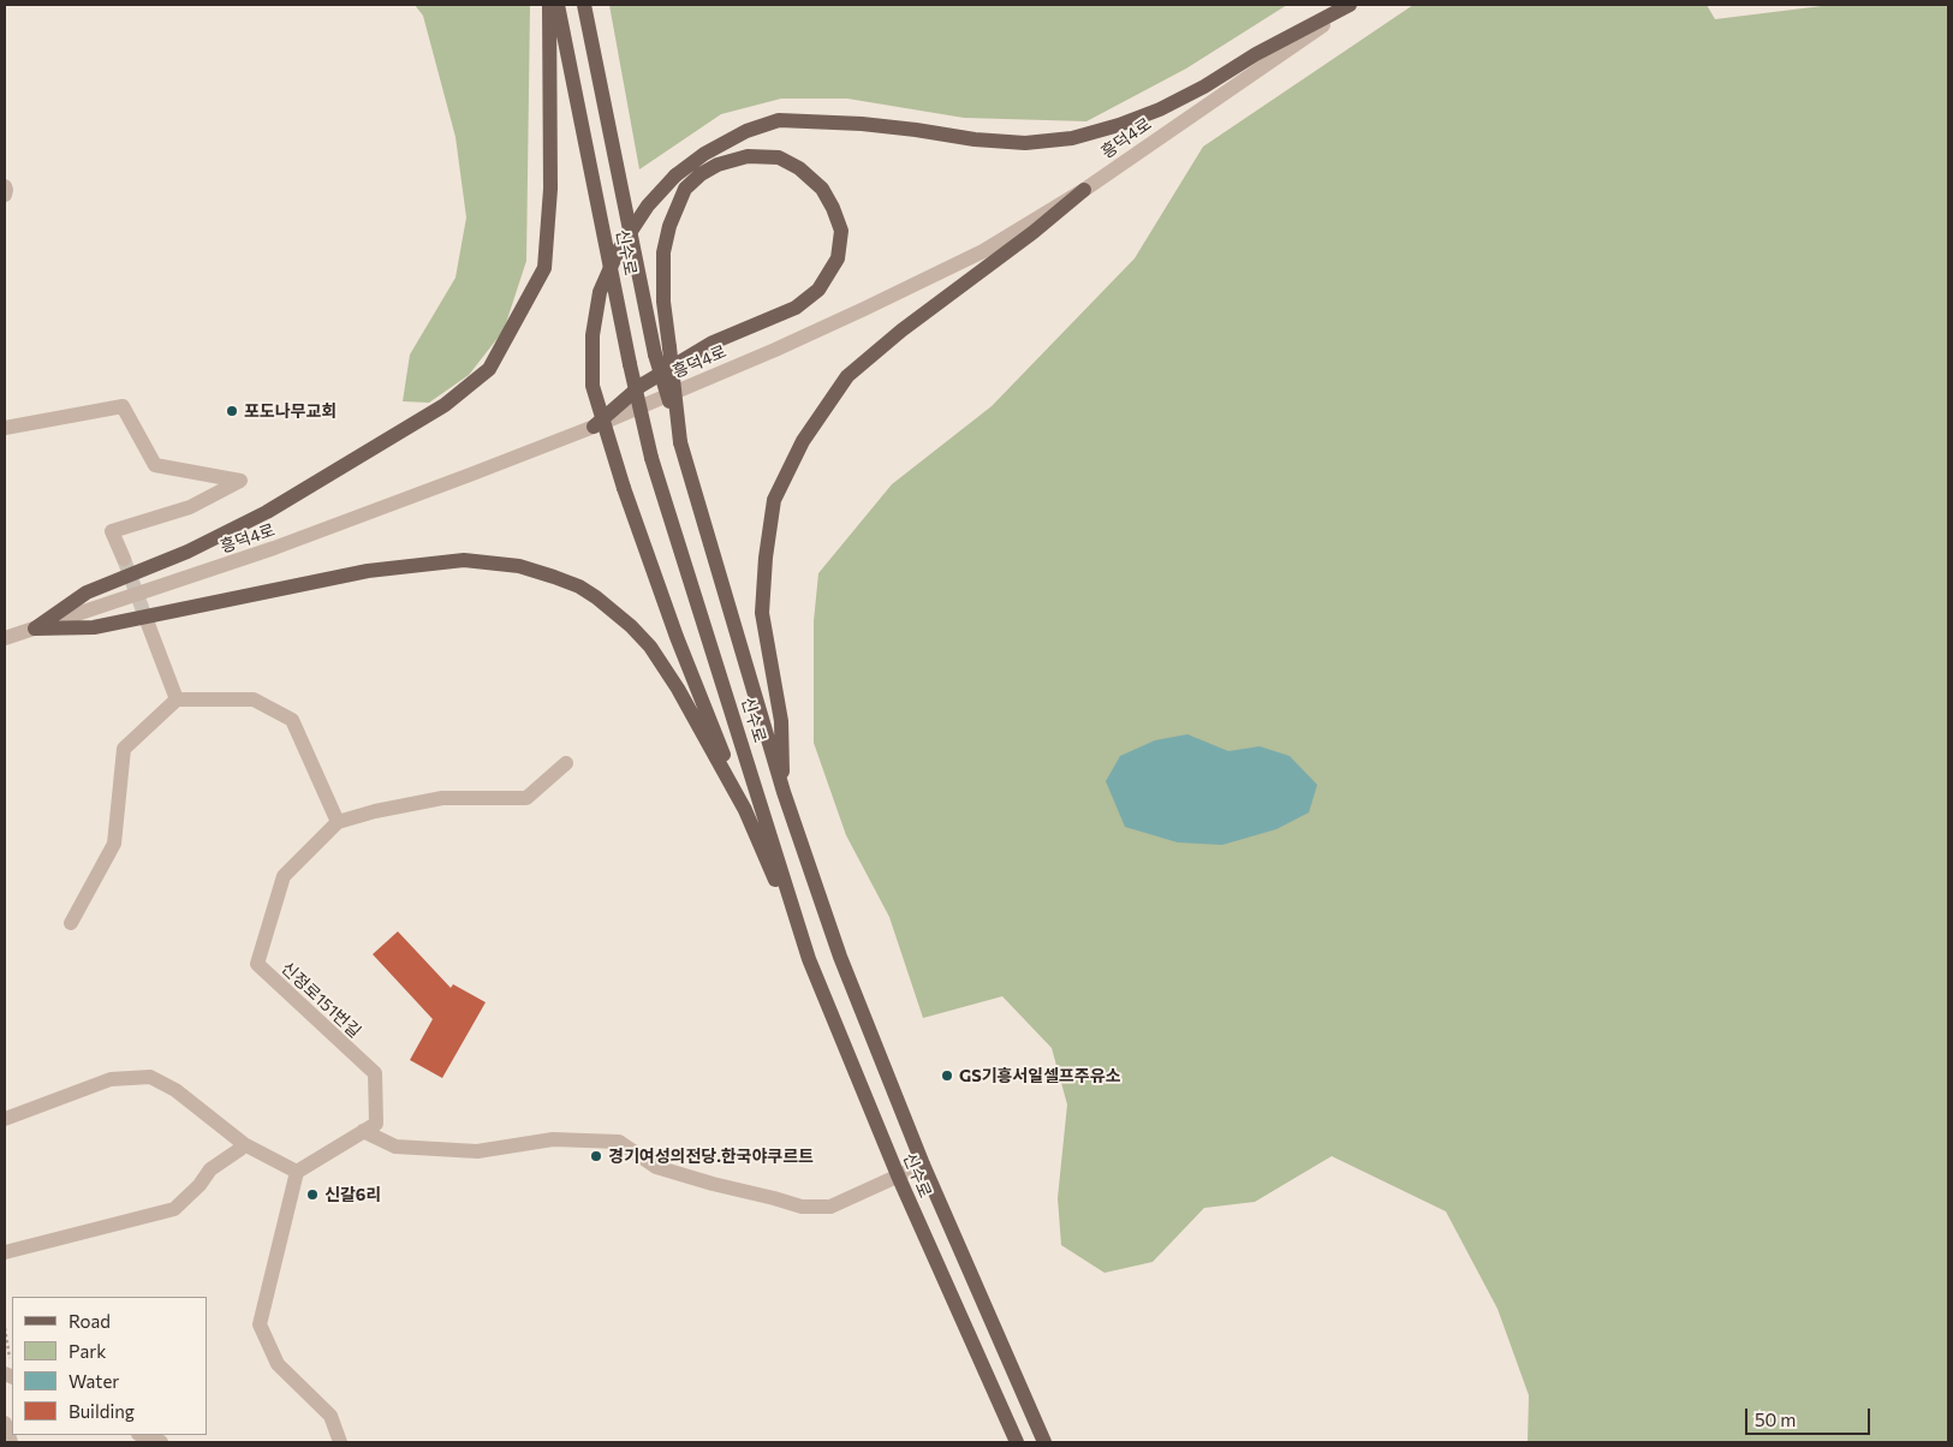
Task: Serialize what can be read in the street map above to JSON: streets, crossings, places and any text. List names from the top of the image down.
{
  "streets": {
    "main road": ["신수로"],
    "street": ["흥덕4로", "신정로151번길"]
  },
  "places": [
    "포도나무교회",
    "GS기흥서일셀프주유소",
    "경기여성의전당.한국야쿠르트",
    "신갈6리"
  ],
  "legend": [
    "Road",
    "Park",
    "Water",
    "Building"
  ],
  "scale_bar": "50 m"
}
